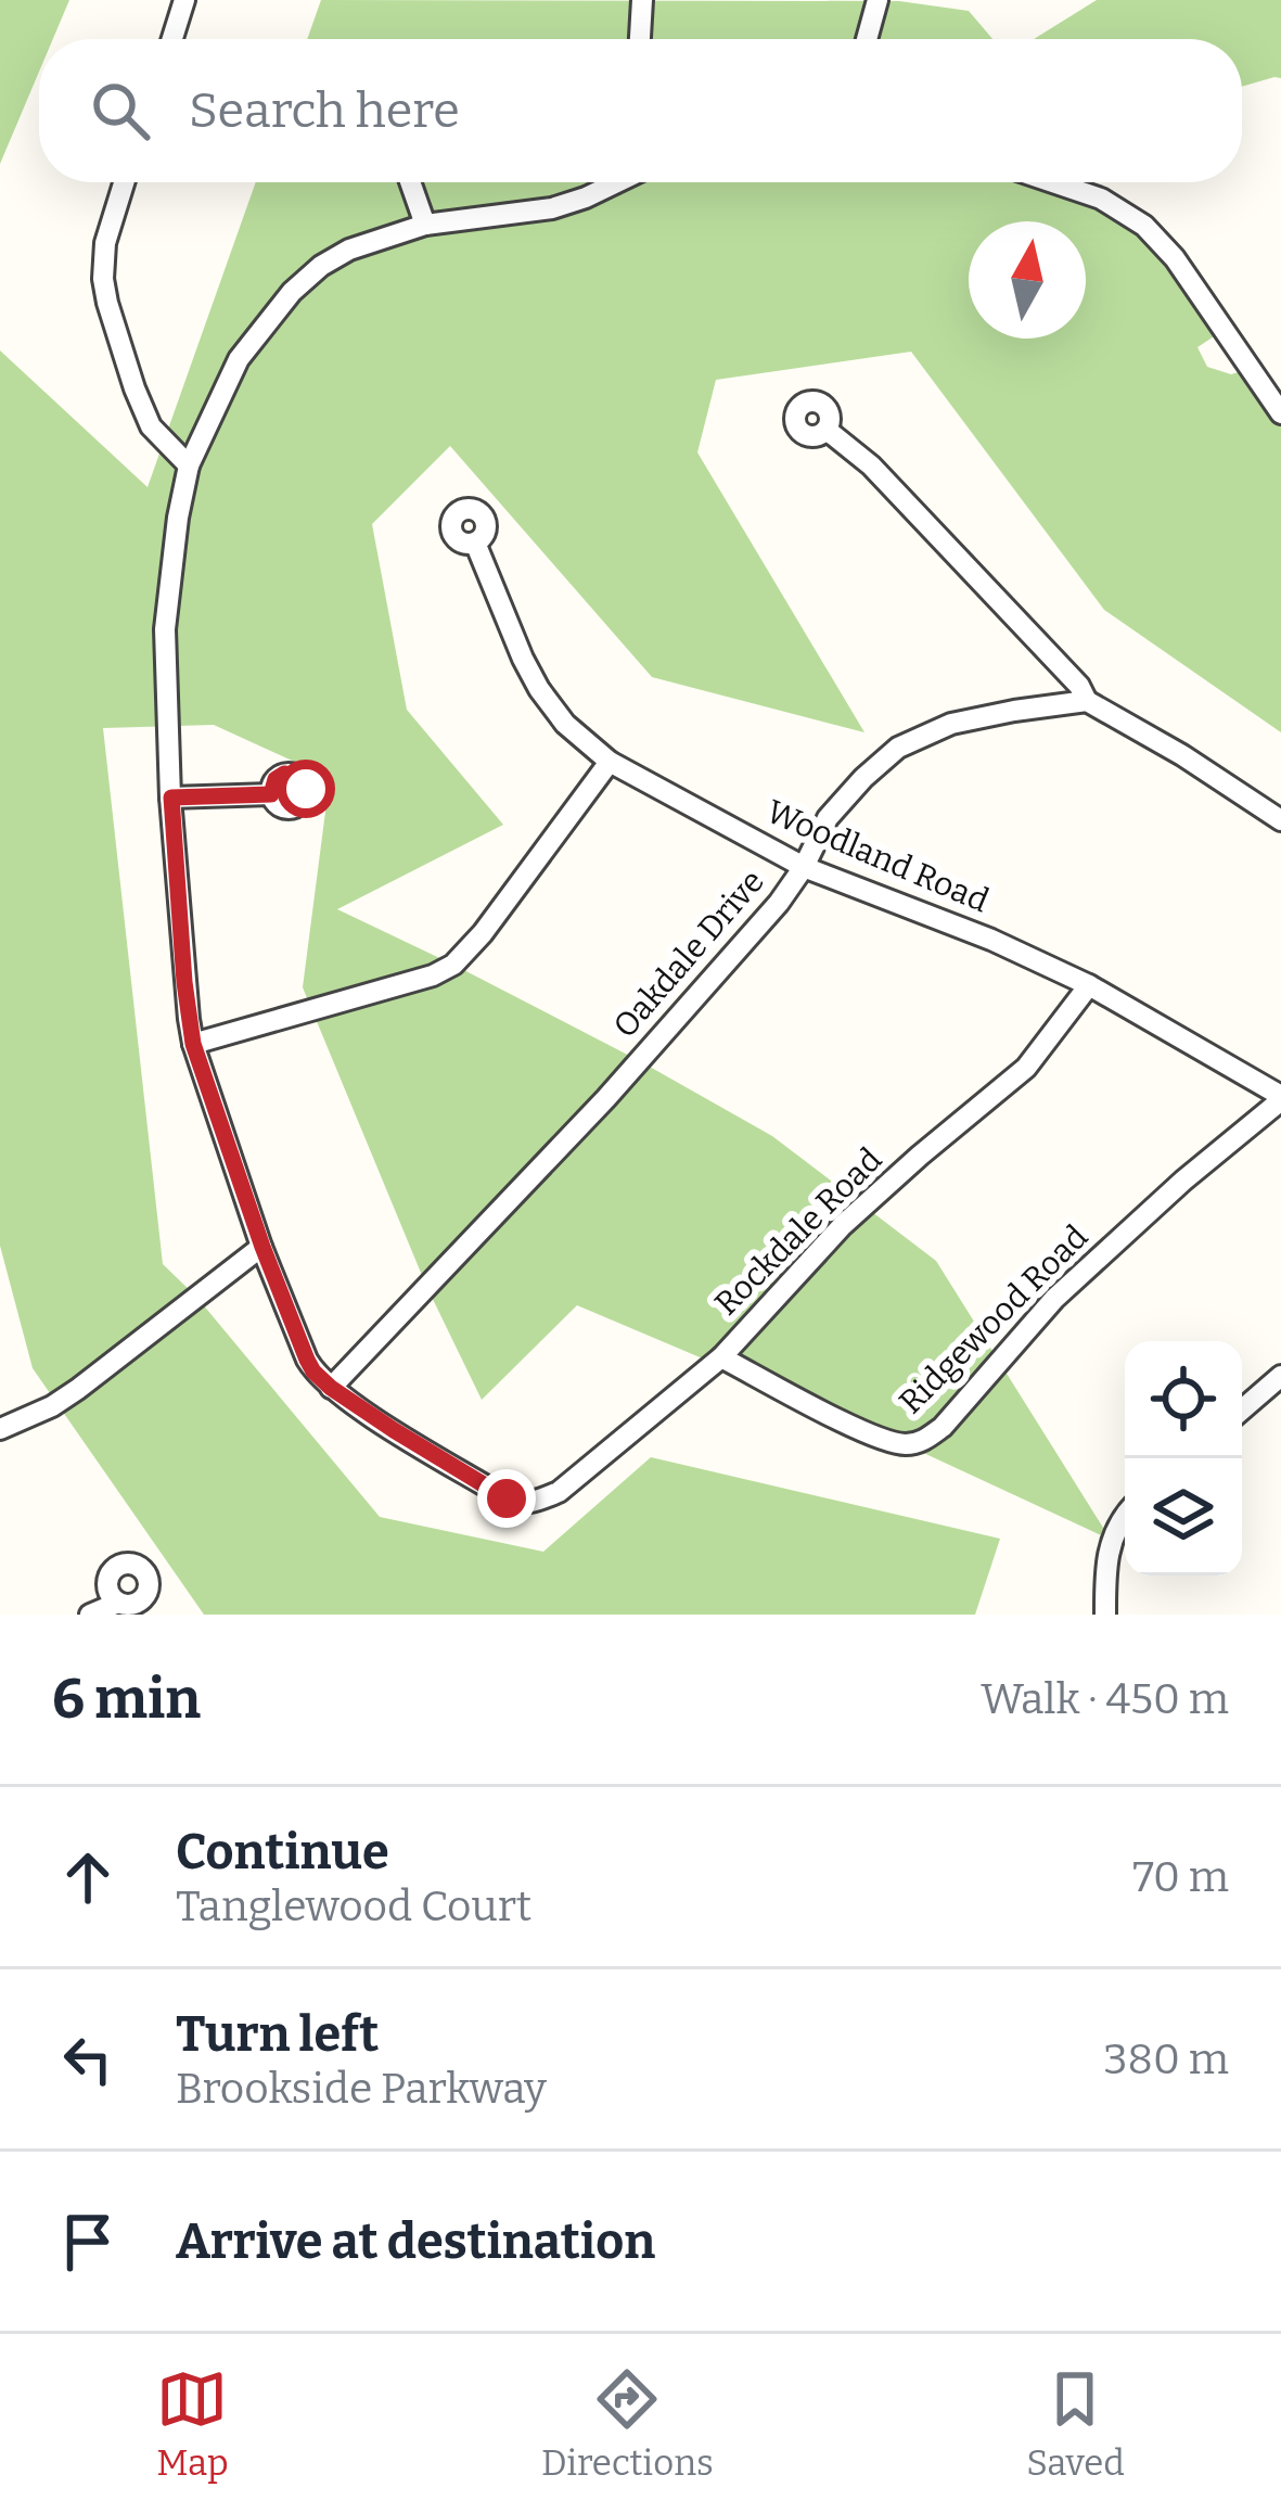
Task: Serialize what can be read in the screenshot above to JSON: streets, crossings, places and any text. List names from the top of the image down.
{
  "streets": {
    "street": [
      "Woodland Road",
      "Oakdale Drive",
      "Rockdale Road",
      "Ridgewood Road"
    ]
  },
  "crossings": [
    ["Woodland Road", "Oakdale Drive"],
    ["Woodland Road", "Rockdale Road"],
    ["Woodland Road", "Ridgewood Road"],
    ["Oakdale Drive", "Rockdale Road"],
    ["Rockdale Road", "Ridgewood Road"]
  ],
  "north": "top",
  "page": {
    "search": "Search here",
    "heading": ["6 min", "Walk · 450 m"],
    "list": [
      ["Continue", "Tanglewood Court", "70 m"],
      ["Turn left", "Brookside Parkway", "380 m"],
      "Arrive at destination"
    ],
    "nav": ["Map", "Directions", "Saved"]
  }
}
